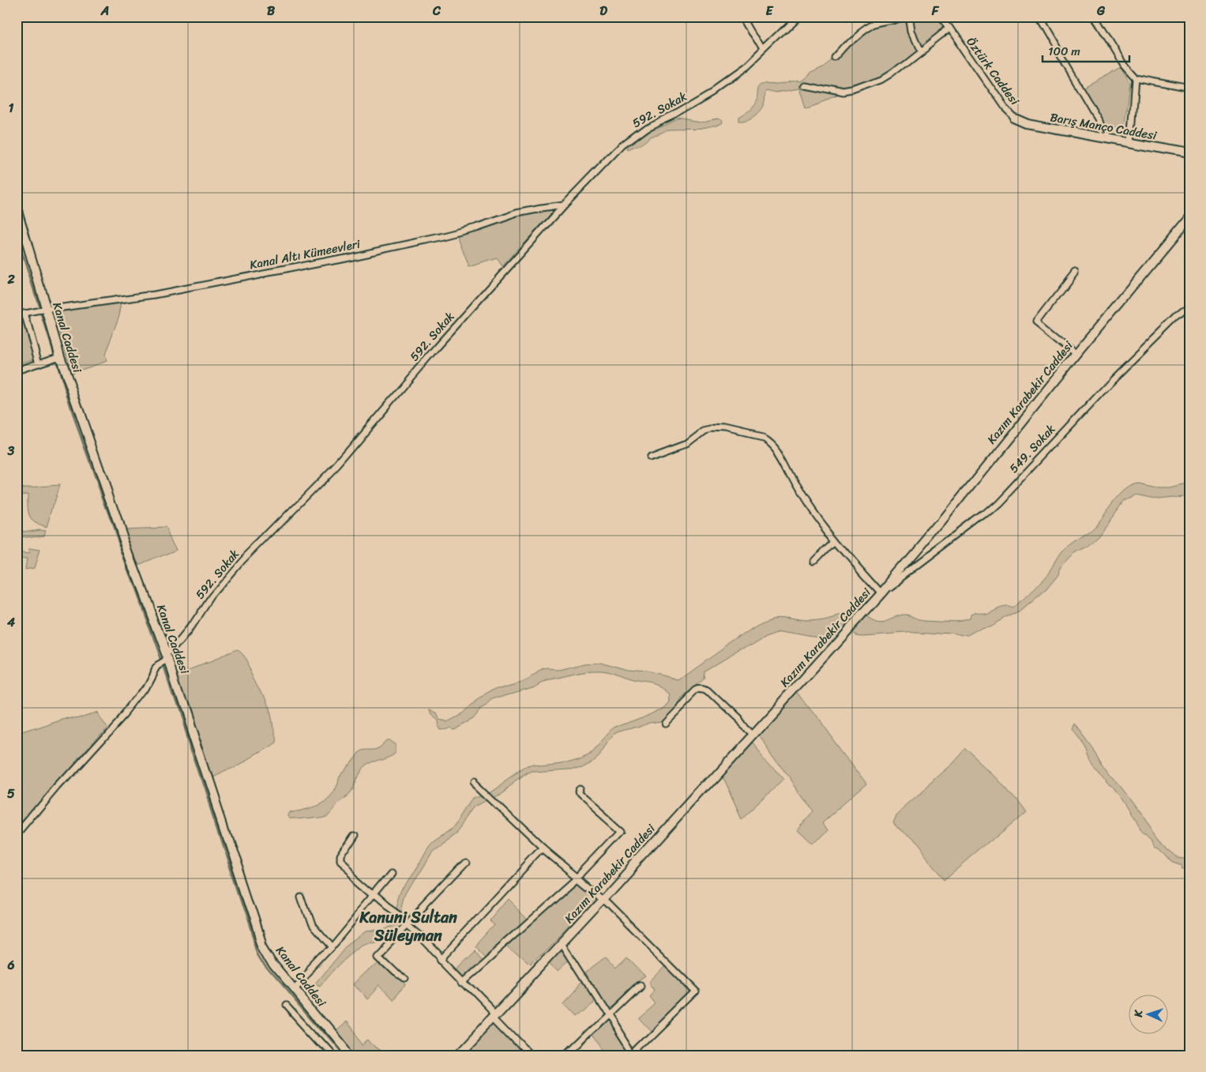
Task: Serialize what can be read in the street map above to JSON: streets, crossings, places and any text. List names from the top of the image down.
{
  "streets": {
    "street": [
      "Öztürk Caddesi",
      "592. Sokak",
      "Barış Manço Caddesi",
      "Kanal Altı Kümeevleri",
      "Kanal Caddesi",
      "Kazım Karabekir Caddesi",
      "549. Sokak"
    ]
  },
  "crossings": [
    ["Öztürk Caddesi", "Barış Manço Caddesi"],
    ["592. Sokak", "Kanal Altı Kümeevleri"],
    ["592. Sokak", "Kanal Caddesi"],
    ["Kanal Altı Kümeevleri", "Kanal Caddesi"],
    ["Kazım Karabekir Caddesi", "549. Sokak"]
  ],
  "districts": ["Kanuni Sultan Süleyman"],
  "scale_bar": "100 m",
  "north": "left",
  "grid": {
    "columns": [
      "A",
      "B",
      "C",
      "D",
      "E",
      "F",
      "G"
    ],
    "rows": [
      "1",
      "2",
      "3",
      "4",
      "5",
      "6"
    ]
  }
}
